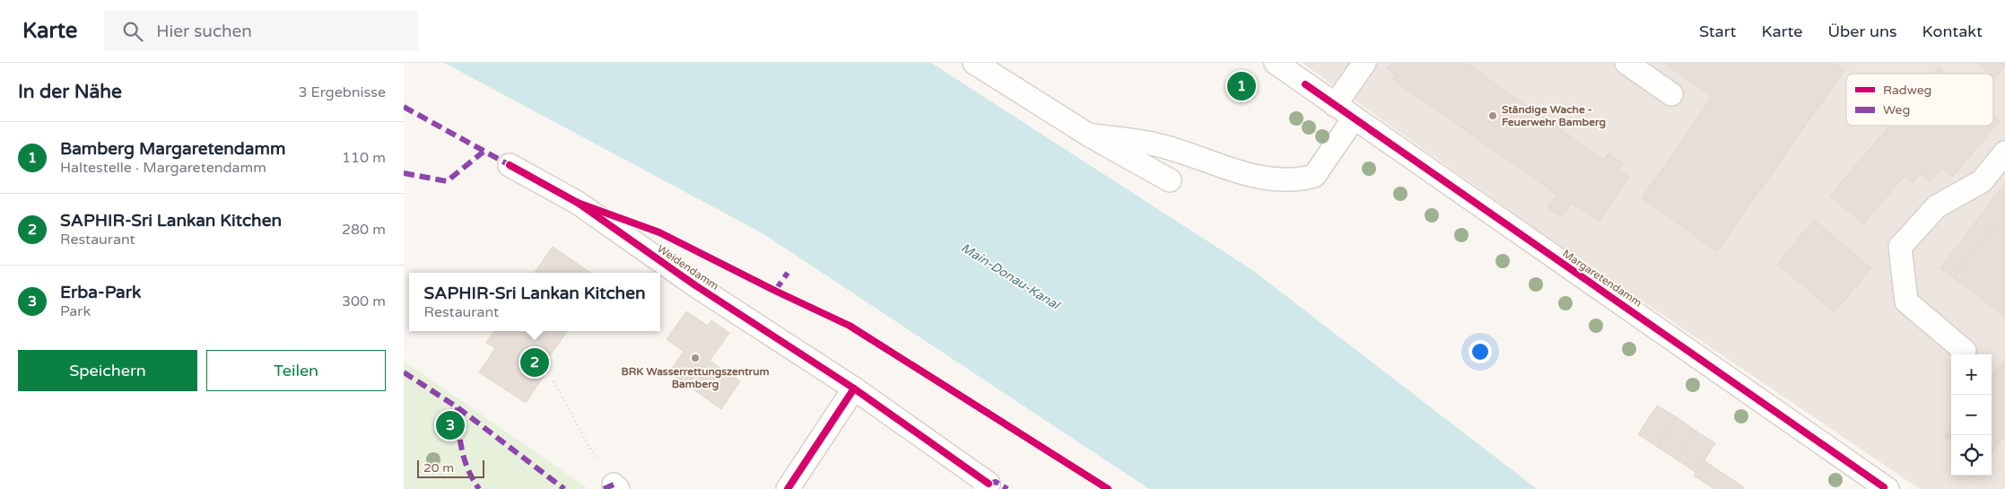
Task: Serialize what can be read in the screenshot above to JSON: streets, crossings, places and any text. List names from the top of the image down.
{
  "streets": {
    "street": ["Weidendamm", "Margaretendamm"]
  },
  "water": ["Main-Donau-Kanal"],
  "places": ["Ständige Wache - Feuerwehr Bamberg", "BRK Wasserrettungszentrum Bamberg"],
  "legend": ["Radweg", "Weg"],
  "scale_bar": "20 m",
  "page": {
    "header": "Karte",
    "search": "Hier suchen",
    "nav": [
      "Start",
      "Karte",
      "Über uns",
      "Kontakt"
    ],
    "heading": ["In der Nähe", "3 Ergebnisse"],
    "pins": ["1", "2", "3"],
    "list": [
      {
        "mark": "1",
        "name": "Bamberg Margaretendamm",
        "note": "Haltestelle · Margaretendamm",
        "value": "110 m"
      },
      {
        "mark": "2",
        "name": "SAPHIR-Sri Lankan Kitchen",
        "note": "Restaurant",
        "value": "280 m"
      },
      {
        "mark": "3",
        "name": "Erba-Park",
        "note": "Park",
        "value": "300 m"
      }
    ],
    "popup": ["SAPHIR-Sri Lankan Kitchen", "Restaurant"],
    "buttons": ["Speichern", "Teilen"],
    "map_buttons": ["+", "−"],
    "scale": "20 m"
  }
}
